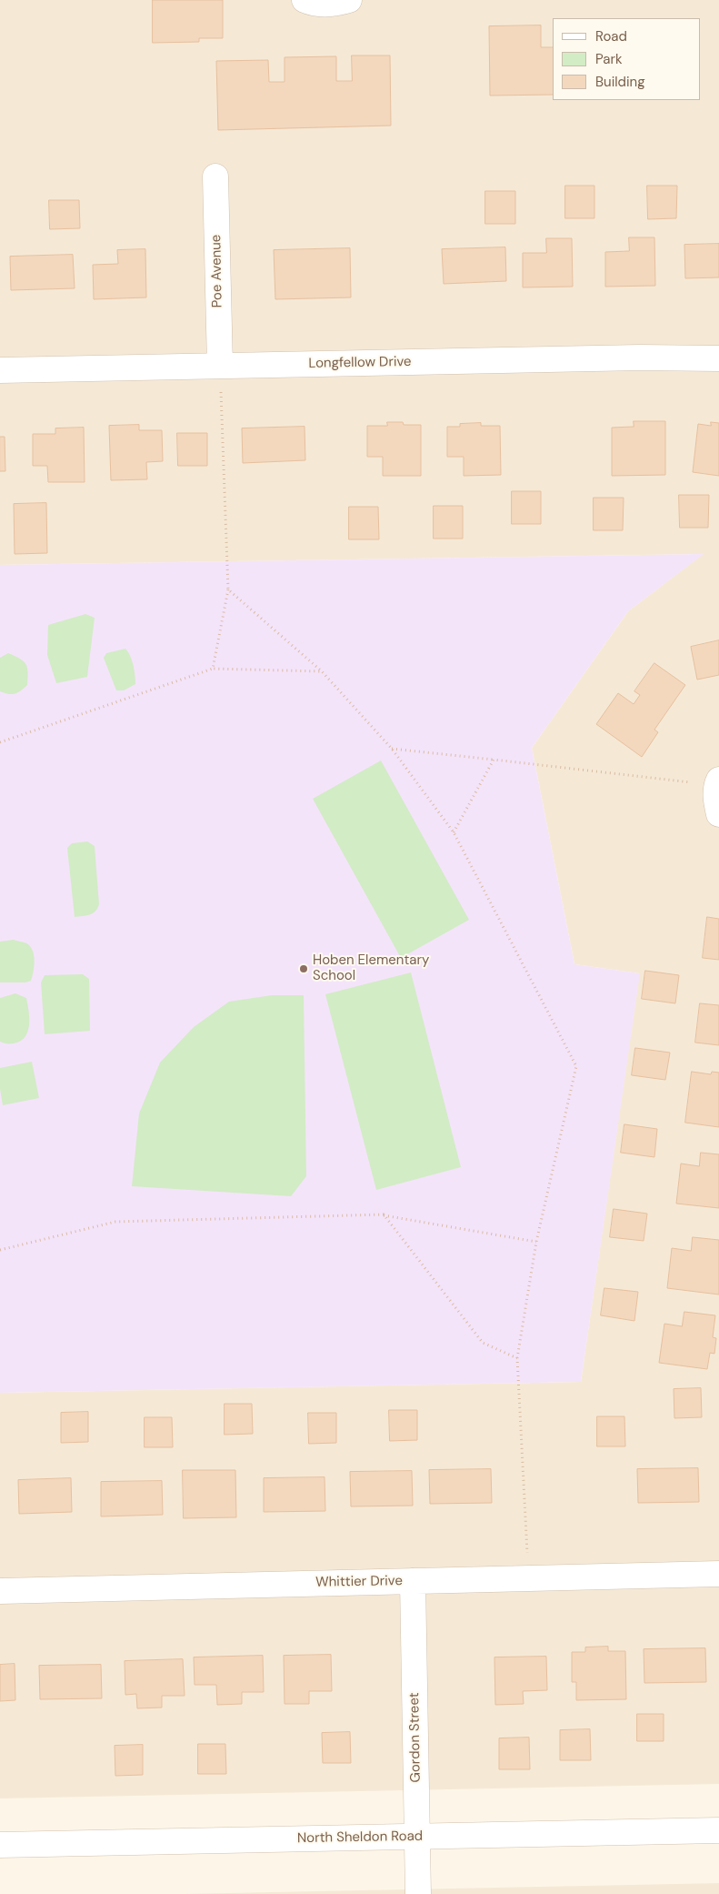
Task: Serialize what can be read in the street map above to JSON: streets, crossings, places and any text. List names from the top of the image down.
{
  "streets": {
    "street": [
      "Poe Avenue",
      "Longfellow Drive",
      "Whittier Drive",
      "Gordon Street",
      "North Sheldon Road"
    ]
  },
  "crossings": [
    ["Poe Avenue", "Longfellow Drive"],
    ["Whittier Drive", "Gordon Street"],
    ["Gordon Street", "North Sheldon Road"]
  ],
  "places": ["Hoben Elementary School"],
  "legend": ["Road", "Park", "Building"]
}
